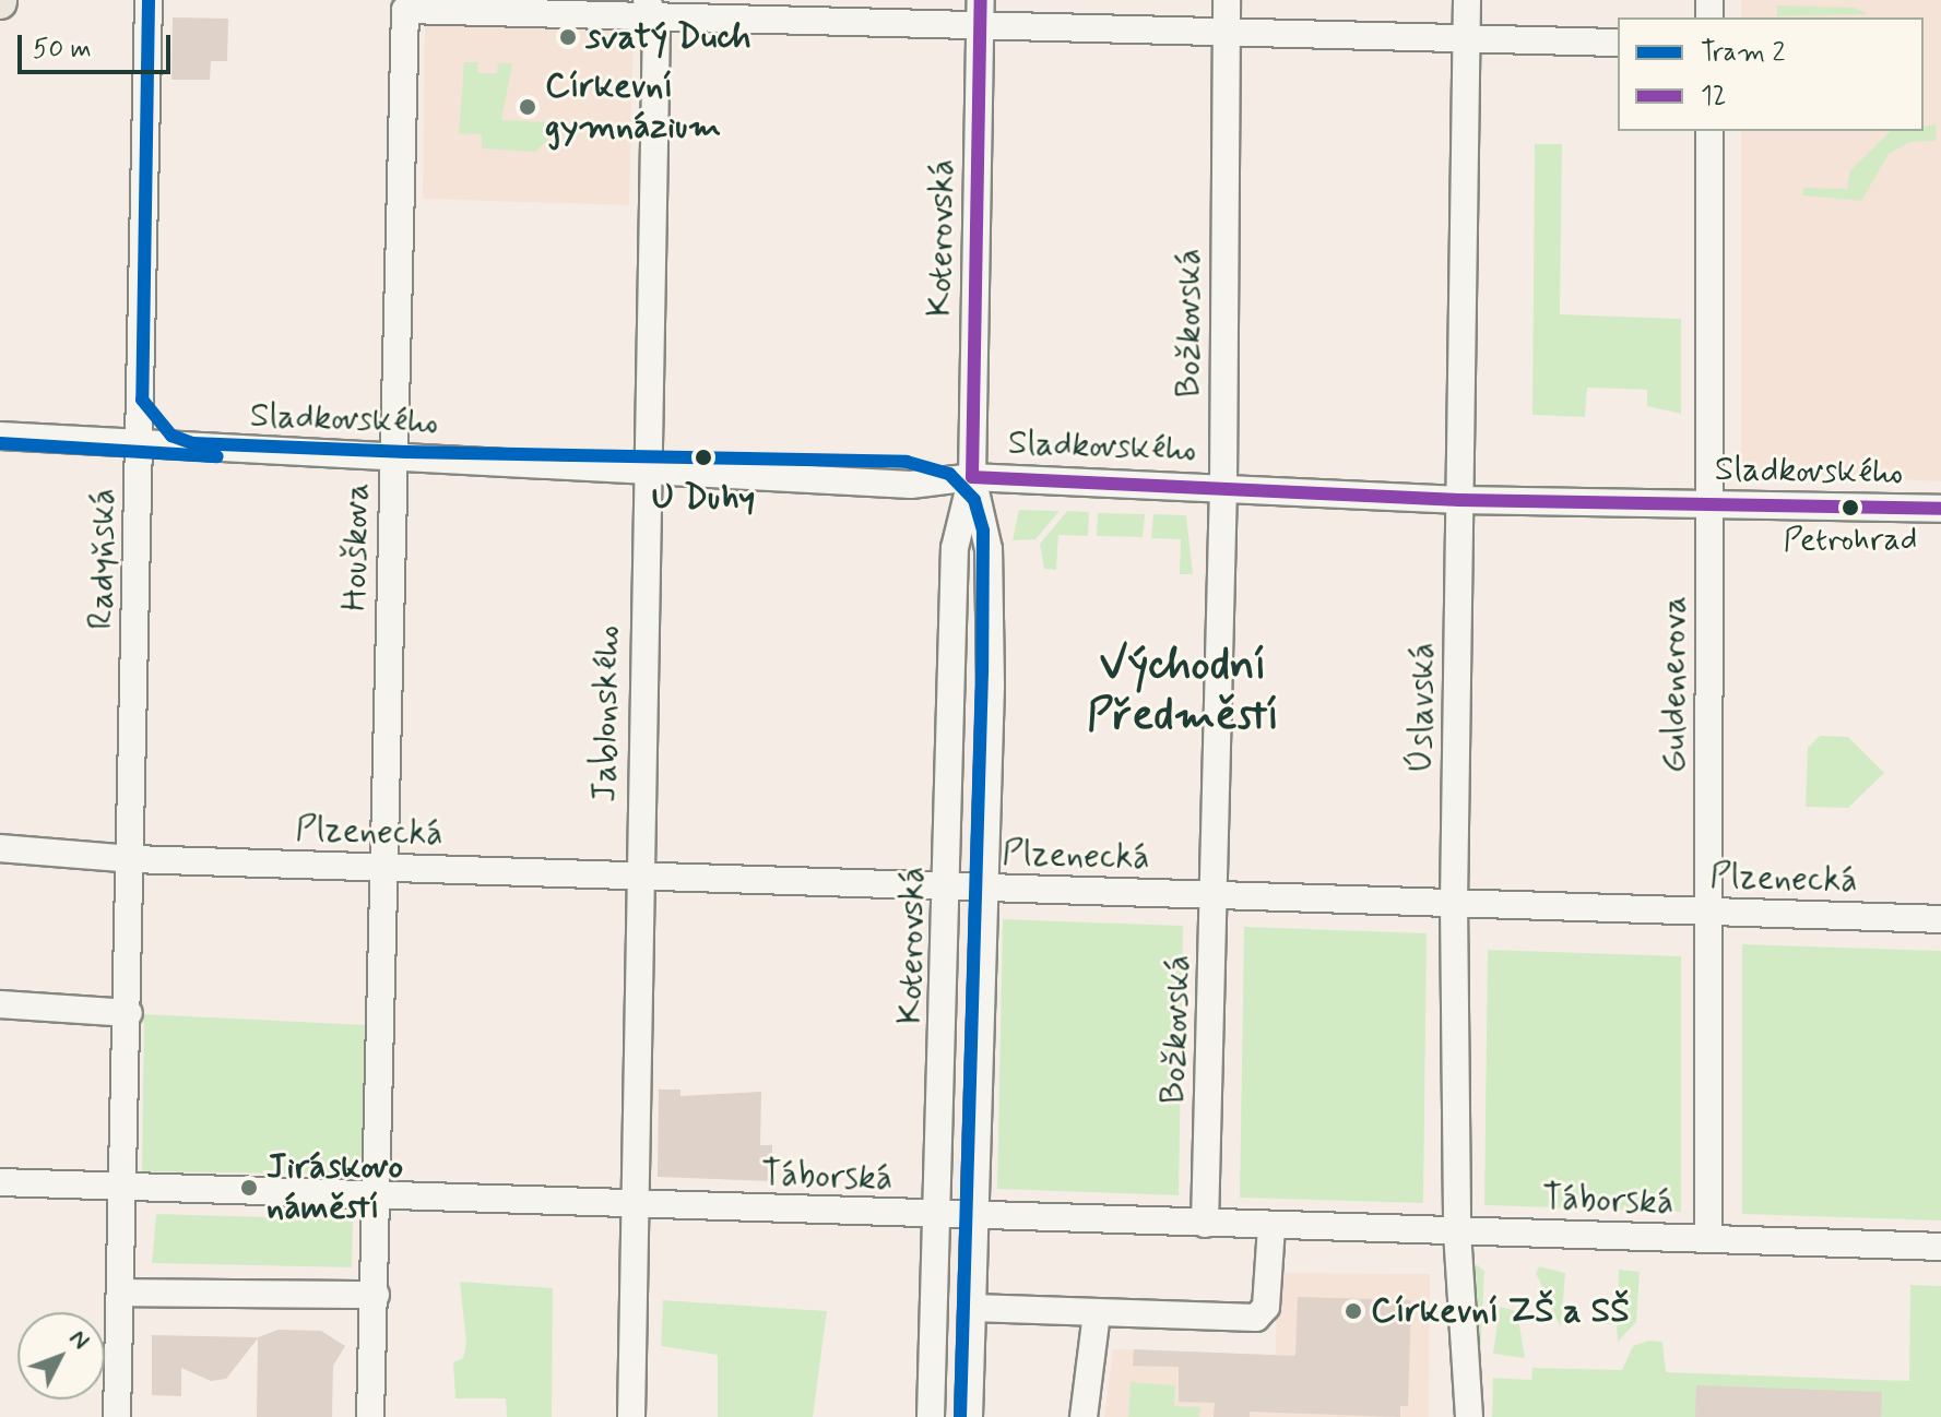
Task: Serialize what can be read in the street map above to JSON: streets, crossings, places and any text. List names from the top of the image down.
{
  "streets": {
    "street": [
      "Koterovská",
      "Božkovská",
      "Sladkovského",
      "Houškova",
      "Radyňská",
      "Guldenerova",
      "Úslavská",
      "Jablonského",
      "Plzenecká",
      "Táborská"
    ]
  },
  "crossings": [
    ["Koterovská", "Sladkovského"],
    ["Koterovská", "Plzenecká"],
    ["Koterovská", "Táborská"],
    ["Božkovská", "Sladkovského"],
    ["Božkovská", "Plzenecká"],
    ["Božkovská", "Táborská"],
    ["Sladkovského", "Houškova"],
    ["Sladkovského", "Radyňská"],
    ["Sladkovského", "Guldenerova"],
    ["Sladkovského", "Úslavská"],
    ["Sladkovského", "Jablonského"],
    ["Houškova", "Jablonského"],
    ["Houškova", "Plzenecká"],
    ["Houškova", "Táborská"],
    ["Radyňská", "Plzenecká"],
    ["Guldenerova", "Plzenecká"],
    ["Guldenerova", "Táborská"],
    ["Úslavská", "Plzenecká"],
    ["Úslavská", "Táborská"],
    ["Jablonského", "Plzenecká"],
    ["Jablonského", "Táborská"]
  ],
  "districts": ["Východní Předměstí"],
  "places": [
    "svatý Duch",
    "Církevní gymnázium",
    "U Duhy",
    "Petrohrad",
    "Jiráskovo náměstí",
    "Církevní ZŠ a SŠ"
  ],
  "lines": ["tram line 2", "transit line 12"],
  "legend": ["Tram 2", "12"],
  "scale_bar": "50 m",
  "north": "top right"
}
